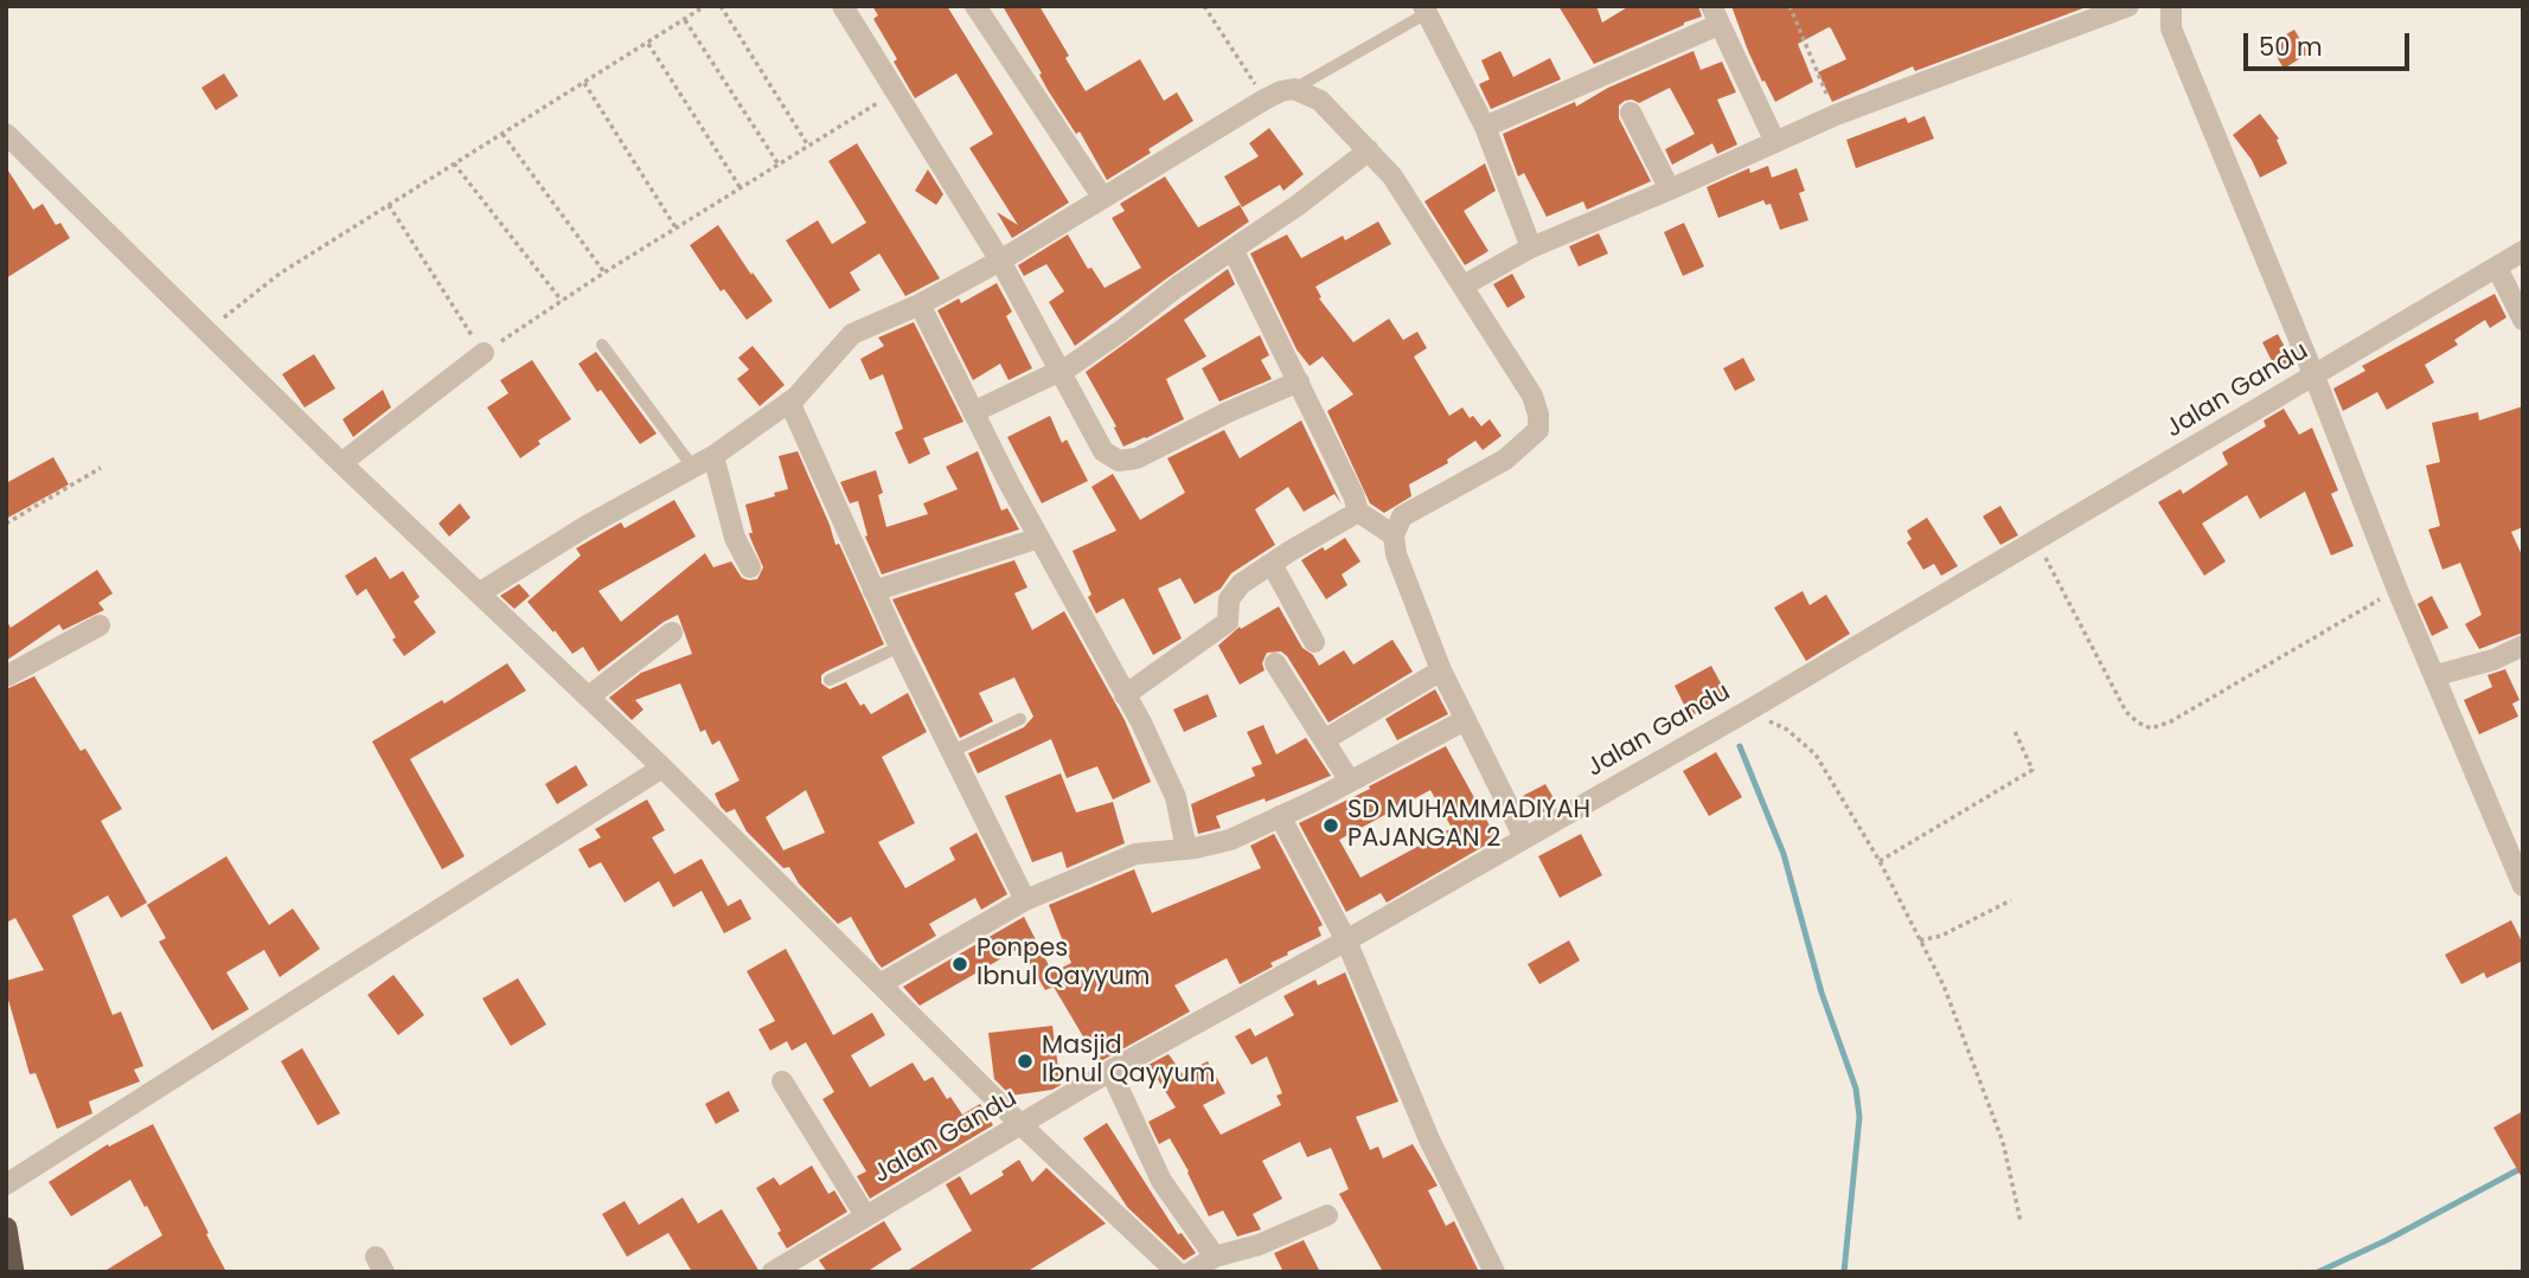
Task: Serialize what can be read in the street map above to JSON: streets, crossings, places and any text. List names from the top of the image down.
{
  "streets": {
    "street": ["Jalan Gandu"]
  },
  "places": ["SD MUHAMMADIYAH PAJANGAN 2", "Ponpes Ibnul Qayyum", "Masjid Ibnul Qayyum"],
  "scale_bar": "50 m"
}
